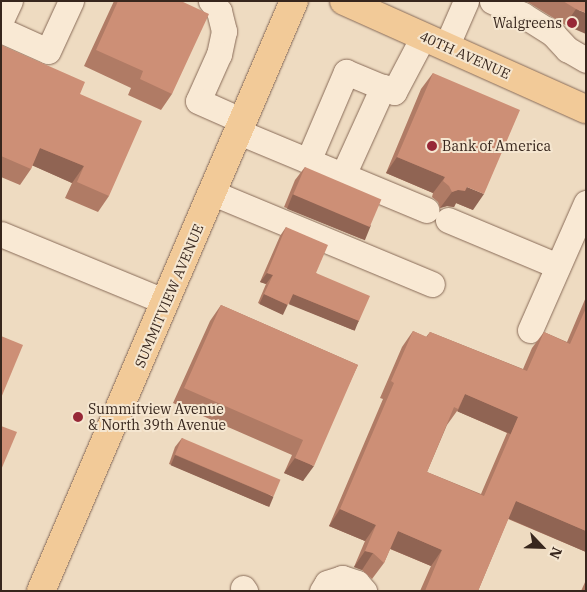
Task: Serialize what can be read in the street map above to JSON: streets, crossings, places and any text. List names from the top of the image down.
{
  "streets": {
    "main road": ["40TH AVENUE", "SUMMITVIEW AVENUE"]
  },
  "places": ["Walgreens", "Bank of America", "Summitview Avenue & North 39th Avenue"],
  "north": "bottom right"
}
